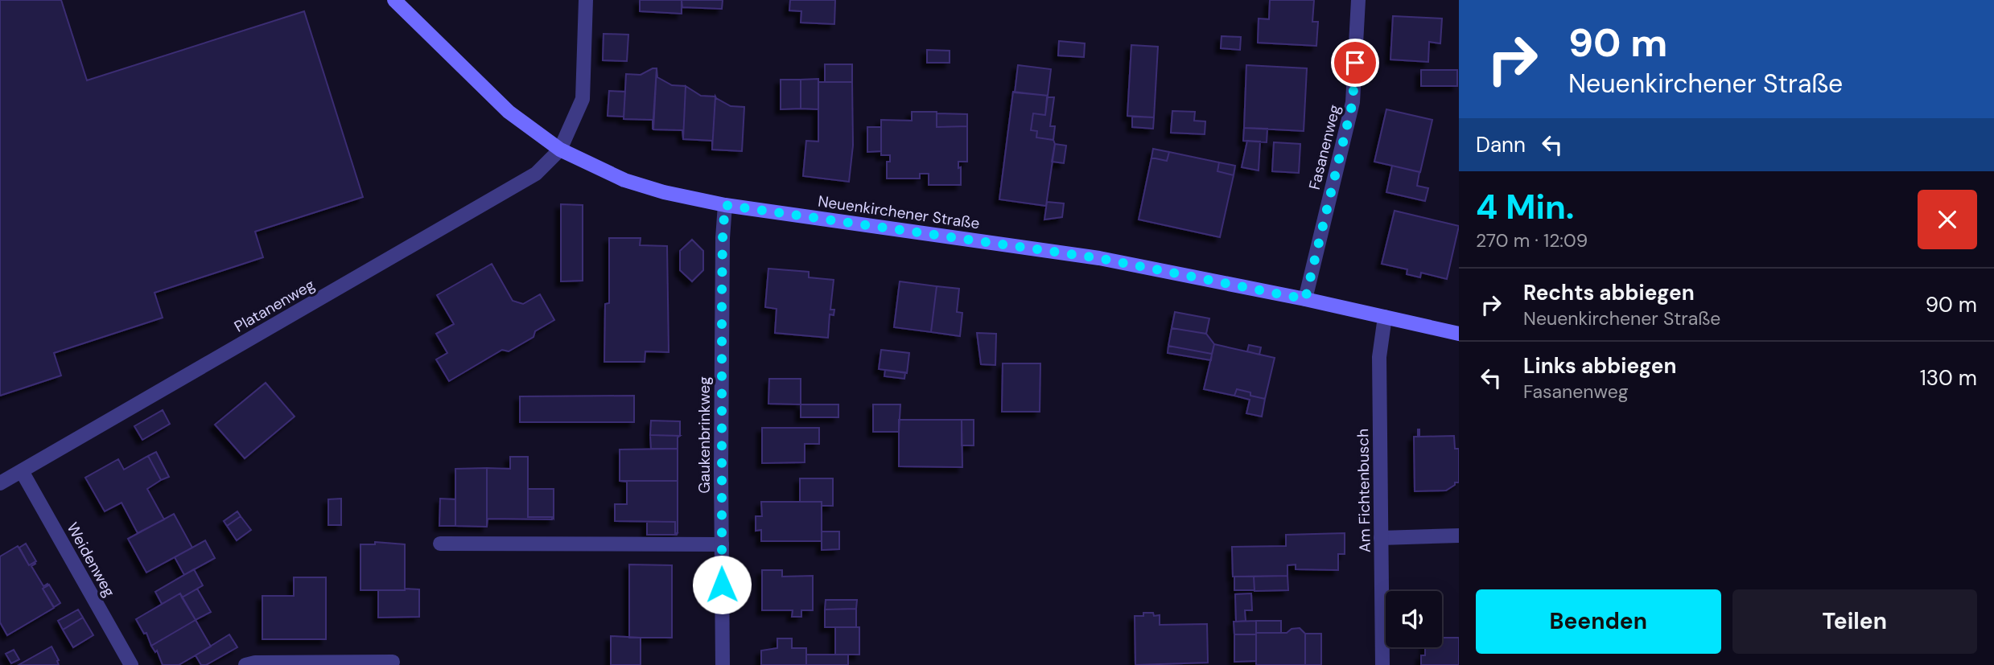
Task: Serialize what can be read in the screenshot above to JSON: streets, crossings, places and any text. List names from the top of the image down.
{
  "streets": {
    "main road": ["Neuenkirchener Straße"],
    "street": [
      "Fasanenweg",
      "Platanenweg",
      "Gaukenbrinkweg",
      "Am Fichtenbusch",
      "Weidenweg"
    ]
  },
  "crossings": [
    ["Fasanenweg", "Neuenkirchener Straße"],
    ["Neuenkirchener Straße", "Platanenweg"],
    ["Neuenkirchener Straße", "Gaukenbrinkweg"],
    ["Neuenkirchener Straße", "Am Fichtenbusch"],
    ["Platanenweg", "Weidenweg"]
  ],
  "page": {
    "turn": ["90 m", "Neuenkirchener Straße"],
    "then": "Dann",
    "heading": ["4 Min.", "270 m · 12:09"],
    "list": [
      {
        "name": "Rechts abbiegen",
        "note": "Neuenkirchener Straße",
        "value": "90 m"
      },
      {
        "name": "Links abbiegen",
        "note": "Fasanenweg",
        "value": "130 m"
      }
    ],
    "buttons": ["Beenden", "Teilen"]
  }
}
